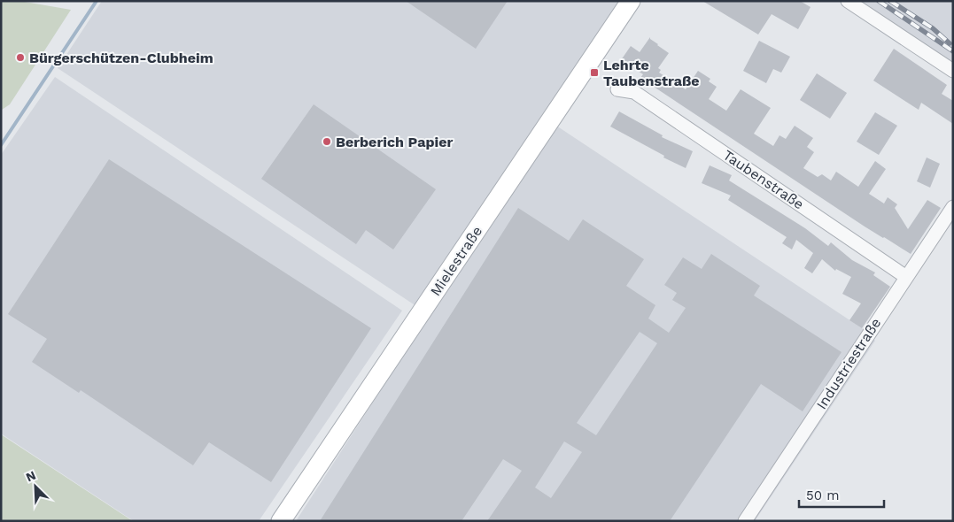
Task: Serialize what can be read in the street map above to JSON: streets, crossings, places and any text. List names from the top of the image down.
{
  "streets": {
    "street": ["Taubenstraße", "Mielestraße", "Industriestraße"]
  },
  "crossings": [
    ["Taubenstraße", "Industriestraße"]
  ],
  "places": {
    "other": ["Bürgerschützen-Clubheim", "Berberich Papier"],
    "transit": ["Lehrte Taubenstraße"]
  },
  "scale_bar": "50 m",
  "north": "top left"
}
